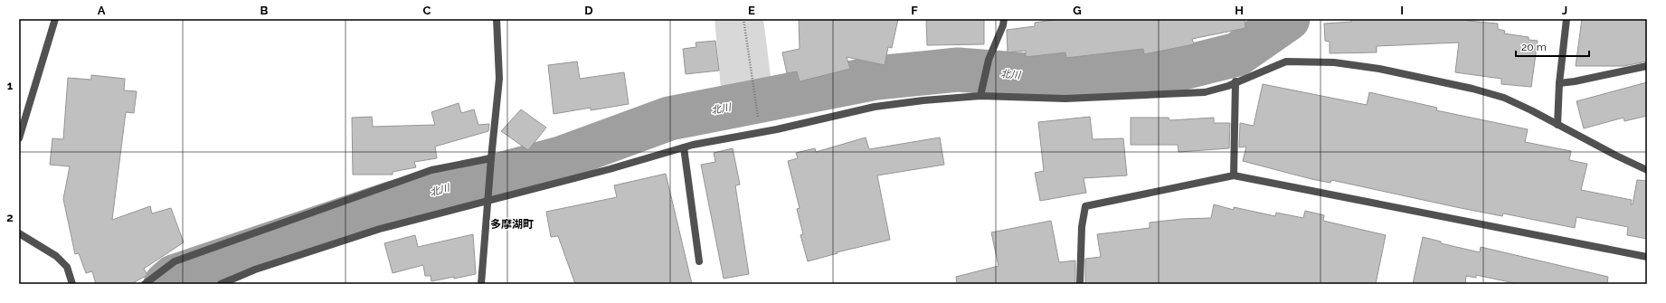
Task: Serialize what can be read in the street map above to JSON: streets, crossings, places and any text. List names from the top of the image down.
{
  "districts": ["多摩湖町"],
  "water": ["北川"],
  "scale_bar": "20 m",
  "grid": {
    "columns": [
      "A",
      "B",
      "C",
      "D",
      "E",
      "F",
      "G",
      "H",
      "I",
      "J"
    ],
    "rows": ["1", "2"]
  }
}
